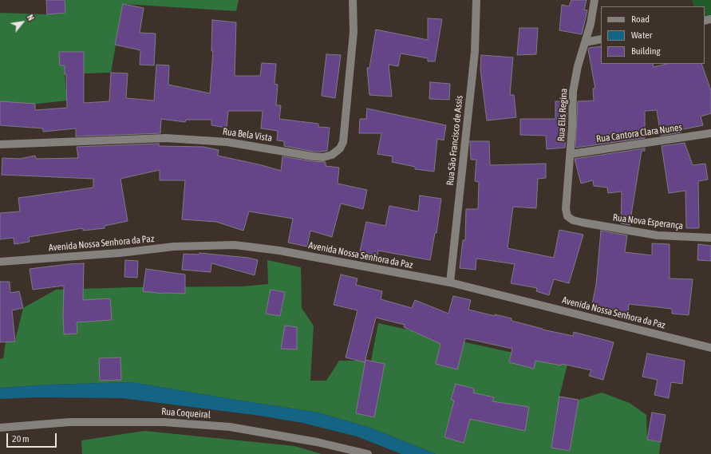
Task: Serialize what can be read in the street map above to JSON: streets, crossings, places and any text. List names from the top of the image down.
{
  "streets": {
    "street": [
      "Rua Elis Regina",
      "Rua Cantora Clara Nunes",
      "Rua Bela Vista",
      "Rua São Francisco de Assis",
      "Rua Nova Esperança",
      "Avenida Nossa Senhora da Paz",
      "Rua Coqueiral"
    ]
  },
  "crossings": [
    ["Rua Elis Regina", "Rua Cantora Clara Nunes"],
    ["Rua Elis Regina", "Rua Nova Esperança"],
    ["Rua São Francisco de Assis", "Avenida Nossa Senhora da Paz"]
  ],
  "legend": ["Road", "Water", "Building"],
  "scale_bar": "20 m",
  "north": "top right"
}
